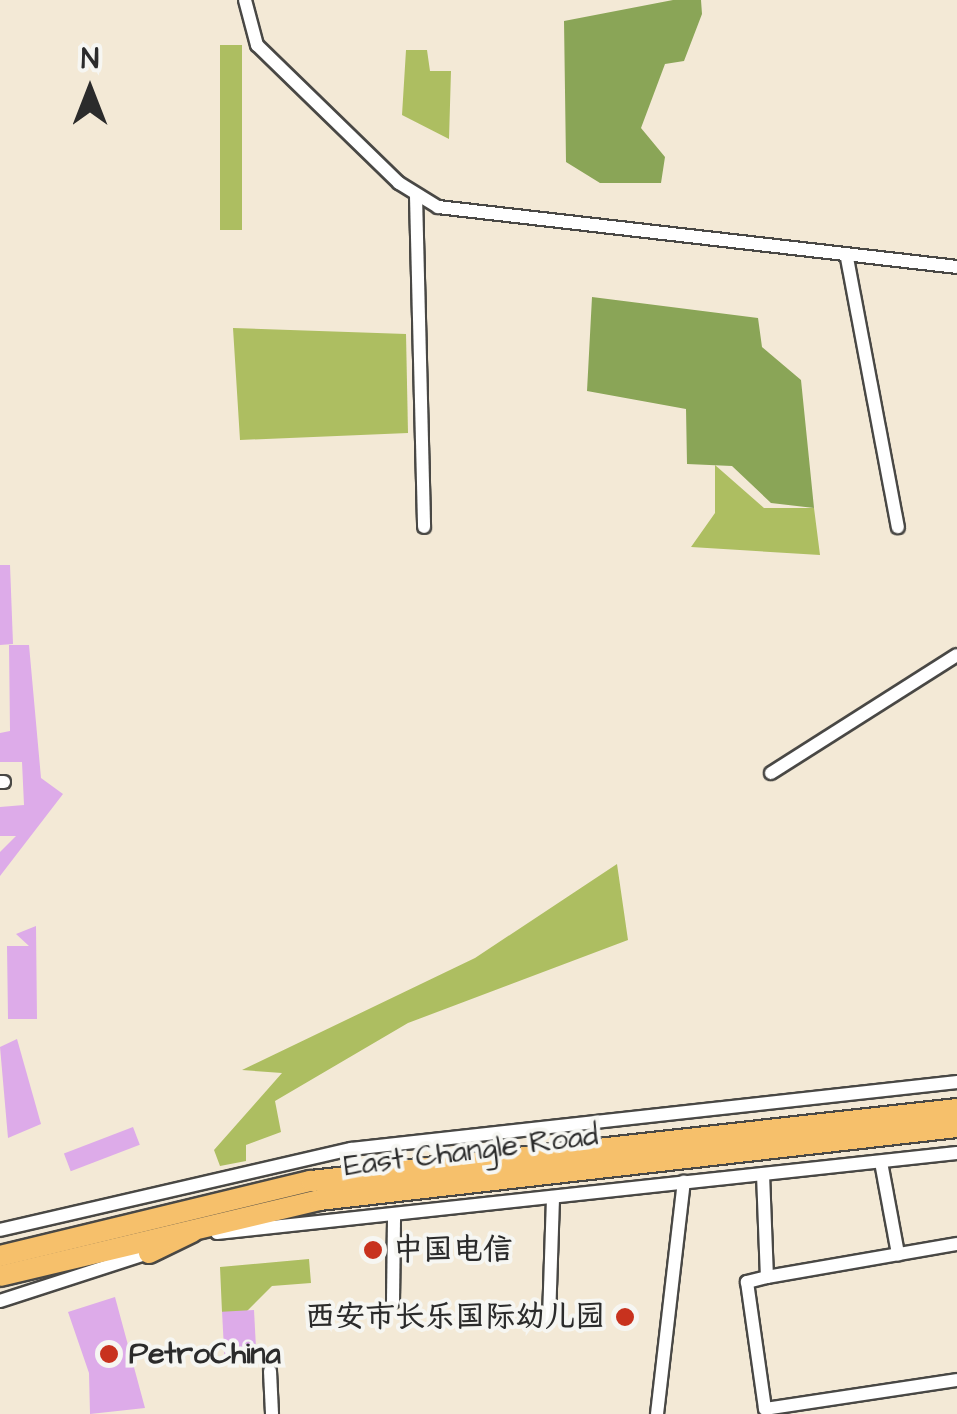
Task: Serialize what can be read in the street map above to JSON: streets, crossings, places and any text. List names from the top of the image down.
{
  "streets": {
    "main road": ["East Changle Road"]
  },
  "places": ["中国电信", "西安市长乐国际幼儿园", "PetroChina"],
  "north": "top"
}
